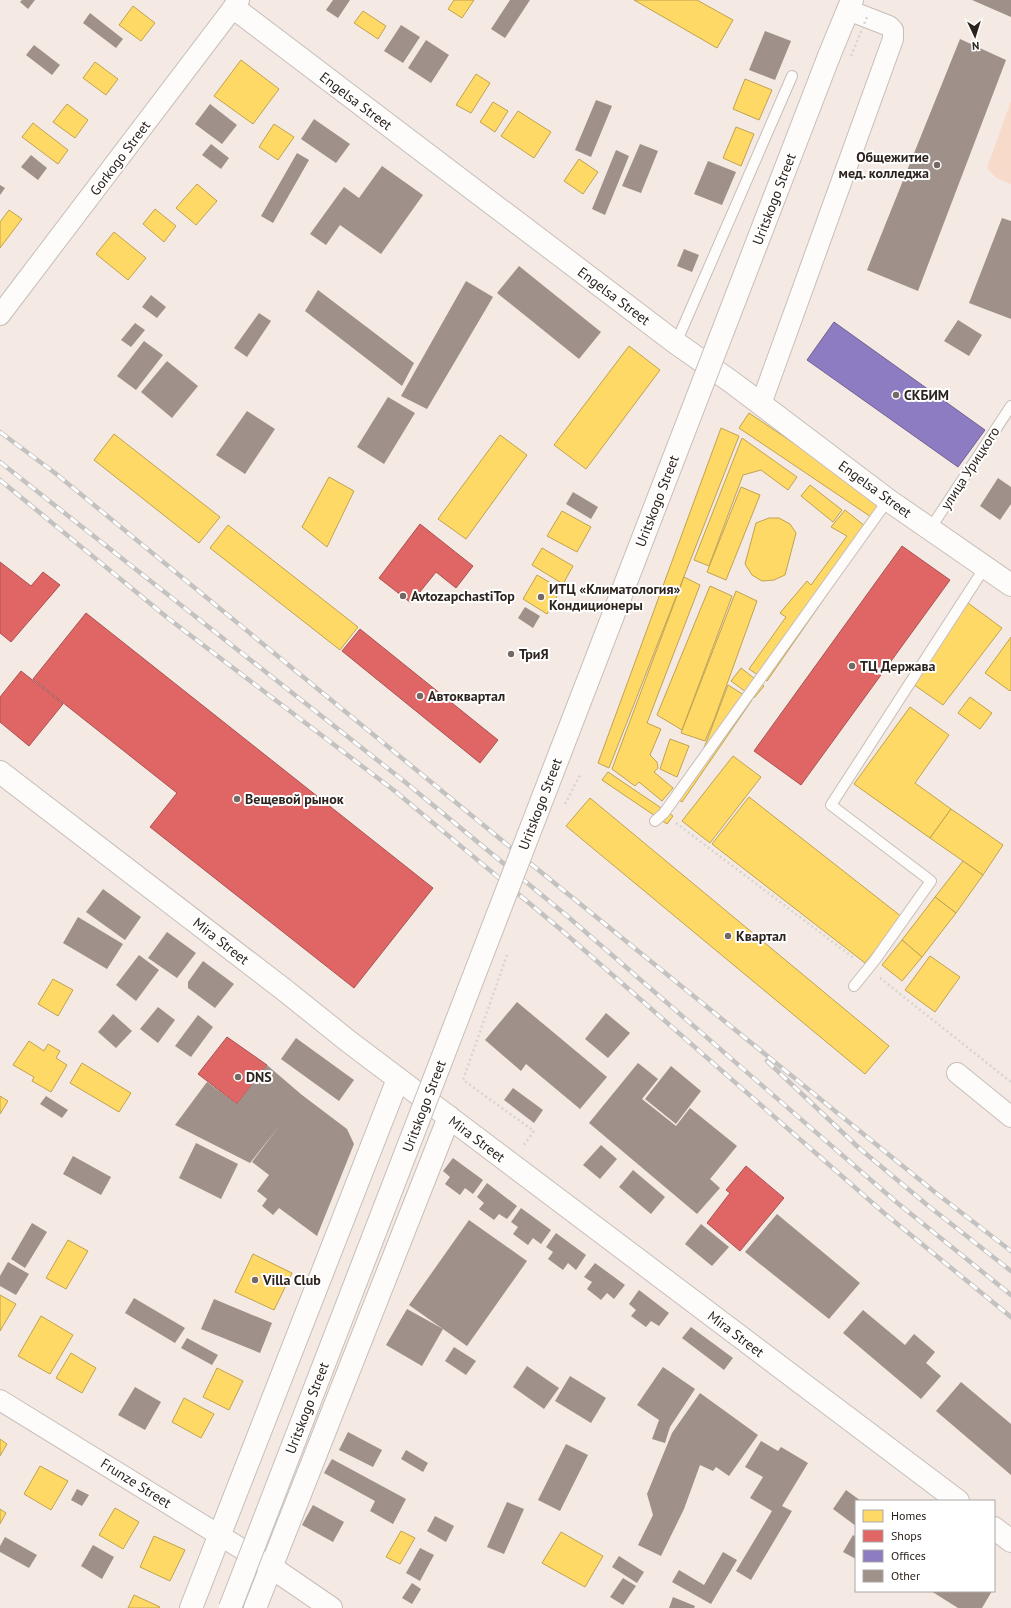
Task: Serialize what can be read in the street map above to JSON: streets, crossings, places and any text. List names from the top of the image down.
{
  "streets": {
    "main road": ["Engelsa Street", "Uritskogo Street", "Mira Street"],
    "street": ["Gorkogo Street", "Frunze Street"],
    "lane": ["улица Урицкого"]
  },
  "crossings": [
    ["Engelsa Street", "Gorkogo Street"],
    ["Engelsa Street", "улица Урицкого"],
    ["Uritskogo Street", "Mira Street"],
    ["Uritskogo Street", "Frunze Street"]
  ],
  "places": [
    "Общежитие мед. колледжа",
    "СКБИМ",
    "AvtozapchastiTop",
    "ИТЦ «Климатология» Кондиционеры",
    "ТриЯ",
    "ТЦ Держава",
    "Автоквартал",
    "Вещевой рынок",
    "Квартал",
    "DNS",
    "Villa Club"
  ],
  "legend": [
    "Homes",
    "Shops",
    "Offices",
    "Other"
  ],
  "north": "bottom"
}
